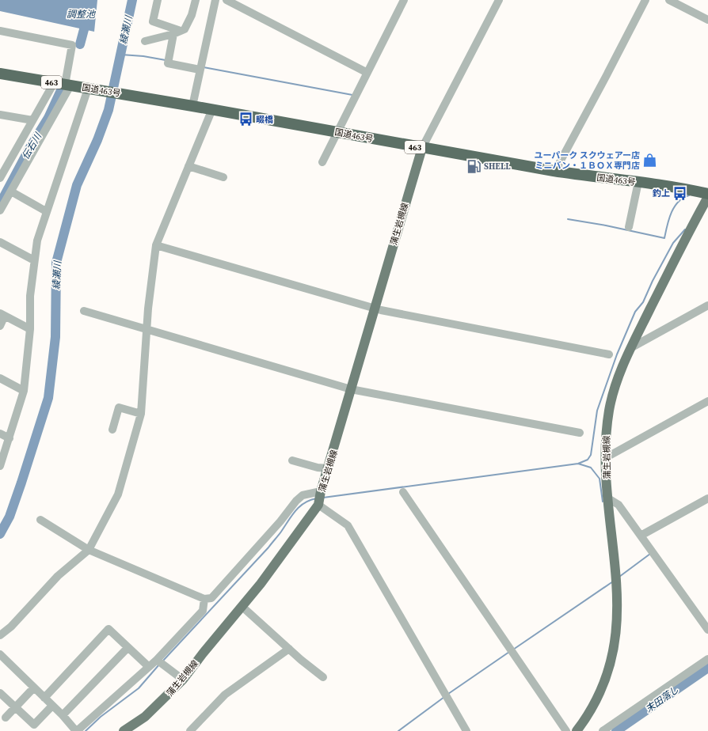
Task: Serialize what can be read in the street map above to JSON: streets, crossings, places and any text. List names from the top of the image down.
{
  "streets": {
    "highway": ["463", "国道463号"],
    "main road": ["蒲生岩槻線"]
  },
  "crossings": [
    ["国道463号", "蒲生岩槻線"]
  ],
  "water": [
    "調整池",
    "綾瀬川",
    "伝右川",
    "末田落し"
  ],
  "places": {
    "bus stop": ["畷橋", "釣上"],
    "shop": ["ユーパーク スクウェアー店 ミニバン・１ＢＯＸ専門店"],
    "fuel station": ["SHELL"]
  }
}
